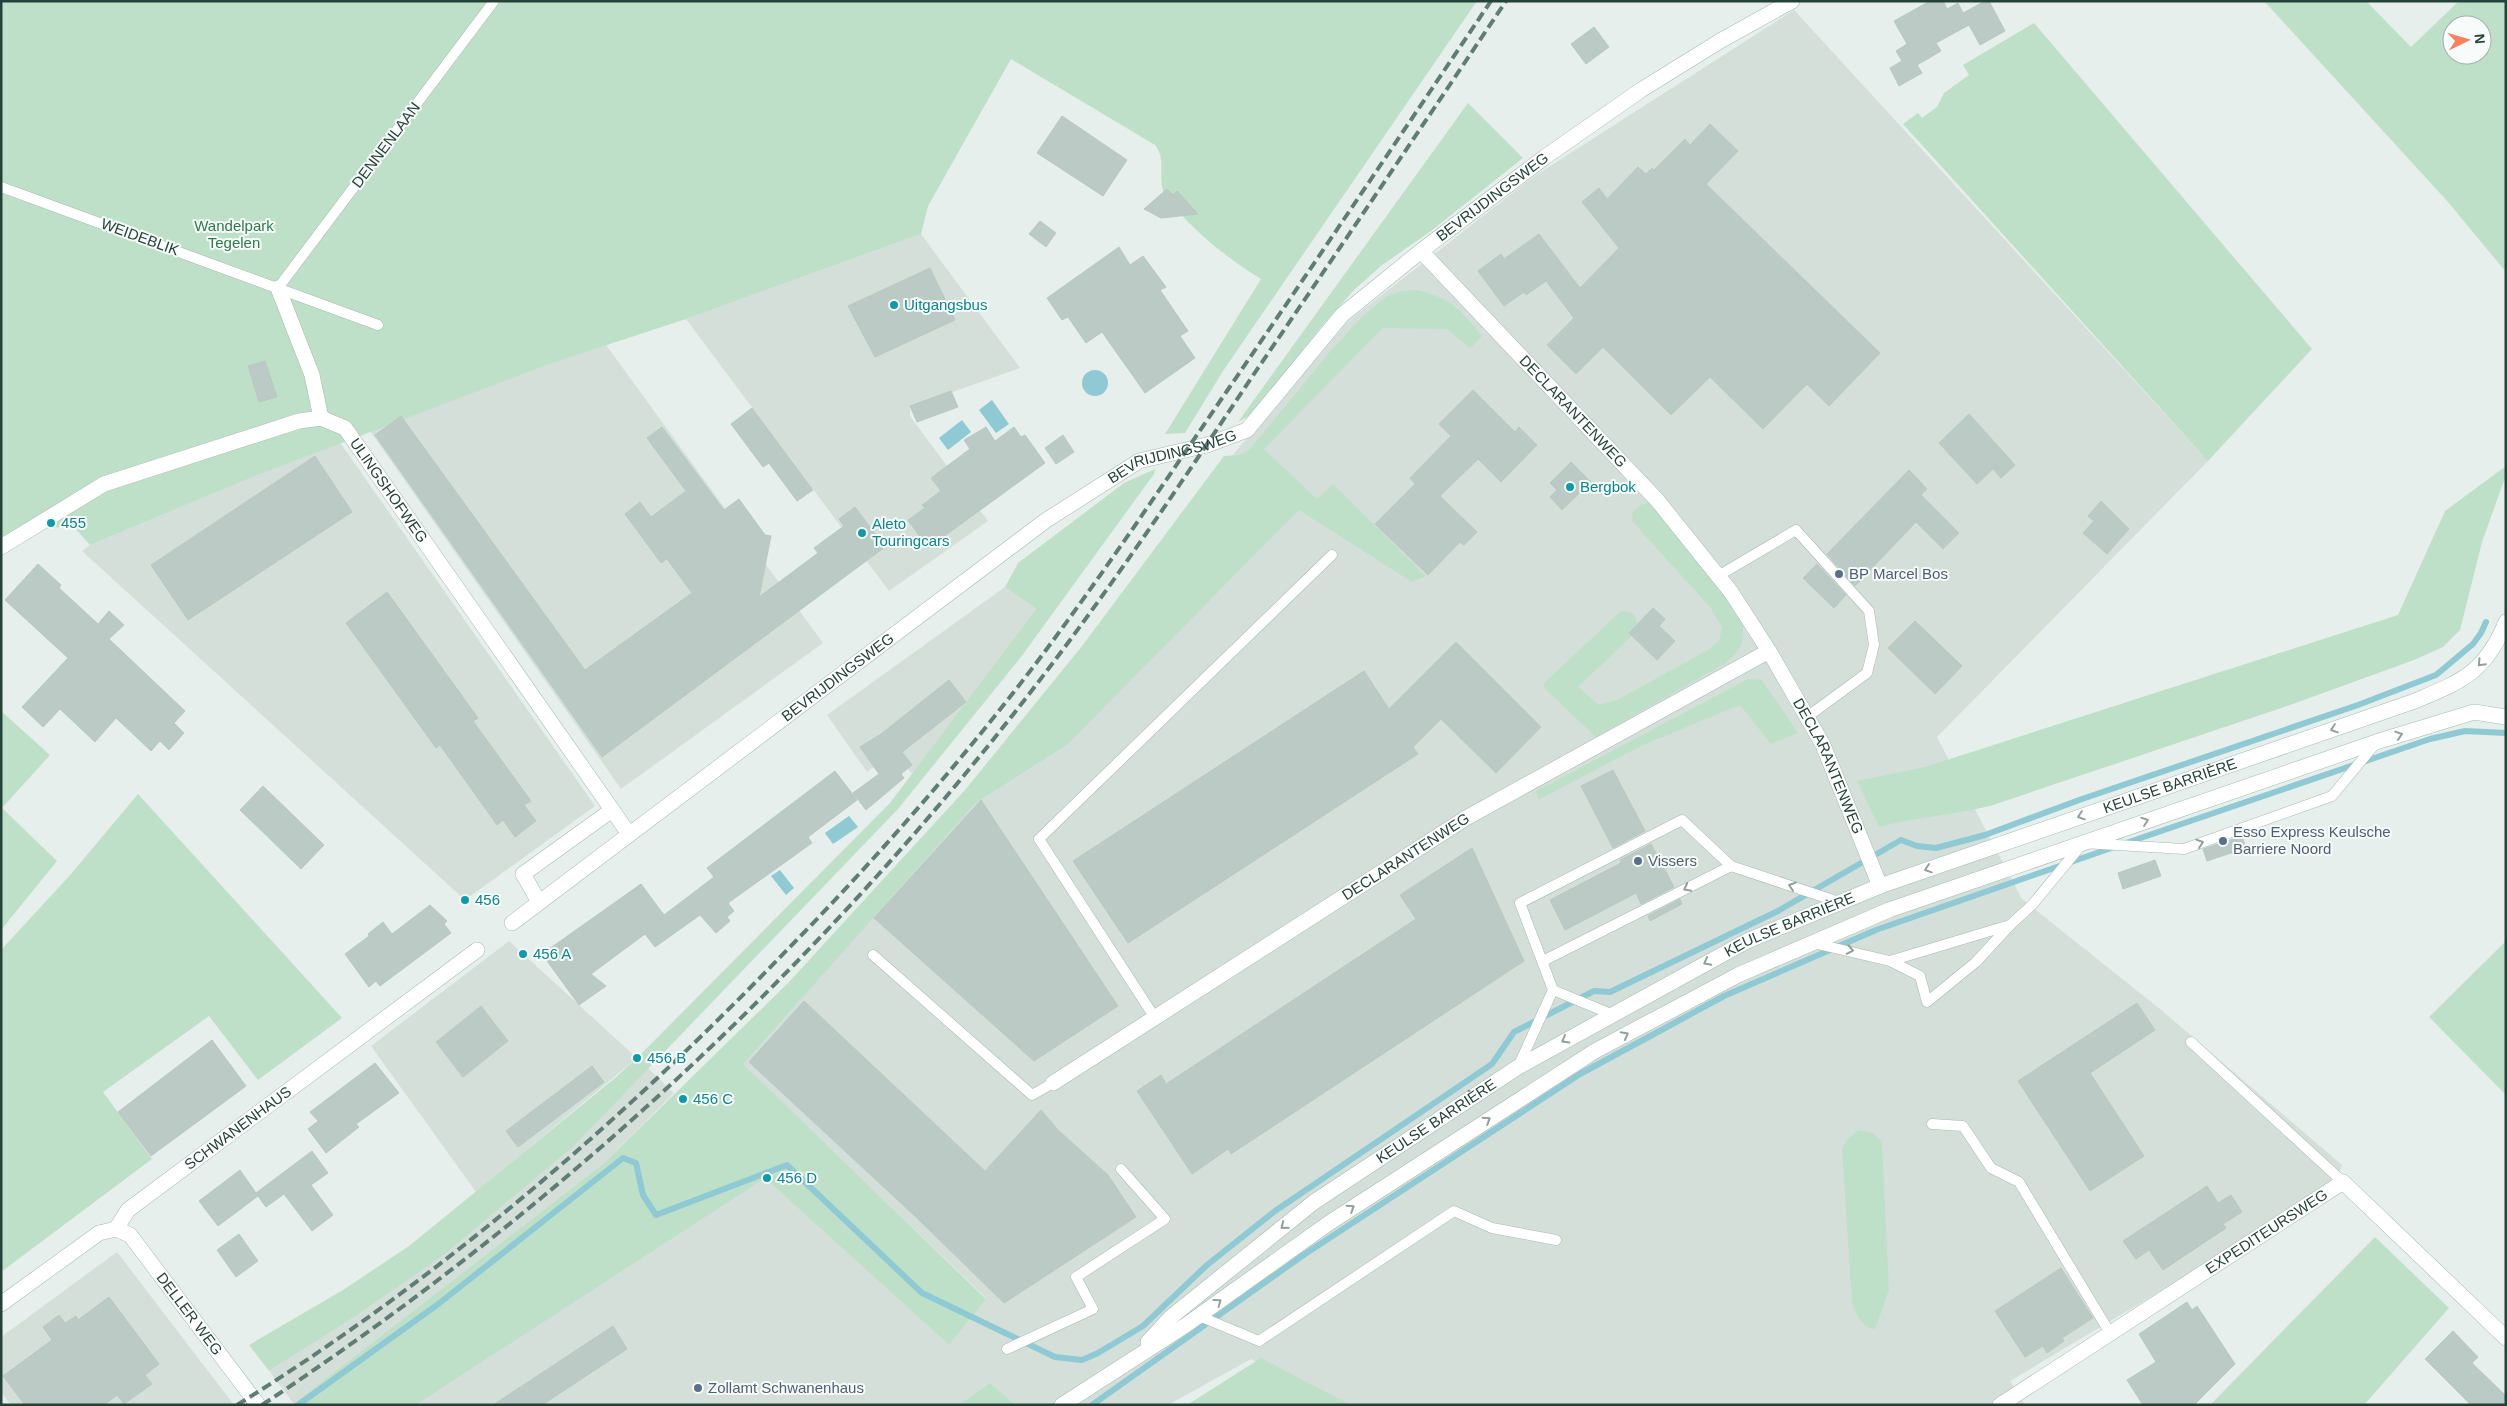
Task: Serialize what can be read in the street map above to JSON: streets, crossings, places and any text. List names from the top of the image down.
{
  "streets": {
    "street": [
      "BEVRIJDINGSWEG",
      "DECLARANTENWEG",
      "ULINGSHOFWEG",
      "KEULSE BARRIÈRE",
      "SCHWANENHAUS",
      "EXPEDITEURSWEG",
      "DELLER WEG"
    ],
    "lane": ["DENNENLAAN", "WEIDEBLIK"]
  },
  "crossings": [
    ["DENNENLAAN", "WEIDEBLIK"],
    ["BEVRIJDINGSWEG", "DECLARANTENWEG"],
    ["BEVRIJDINGSWEG", "ULINGSHOFWEG"],
    ["DECLARANTENWEG", "KEULSE BARRIÈRE"],
    ["SCHWANENHAUS", "DELLER WEG"]
  ],
  "parks": ["Wandelpark Tegelen"],
  "places": [
    "Uitgangsbus",
    "Bergbok",
    "455",
    "Aleto Touringcars",
    "BP Marcel Bos",
    "Esso Express Keulsche Barriere Noord",
    "Vissers",
    "456",
    "456 A",
    "456 B",
    "456 C",
    "456 D",
    "Zollamt Schwanenhaus"
  ],
  "north": "right"
}
